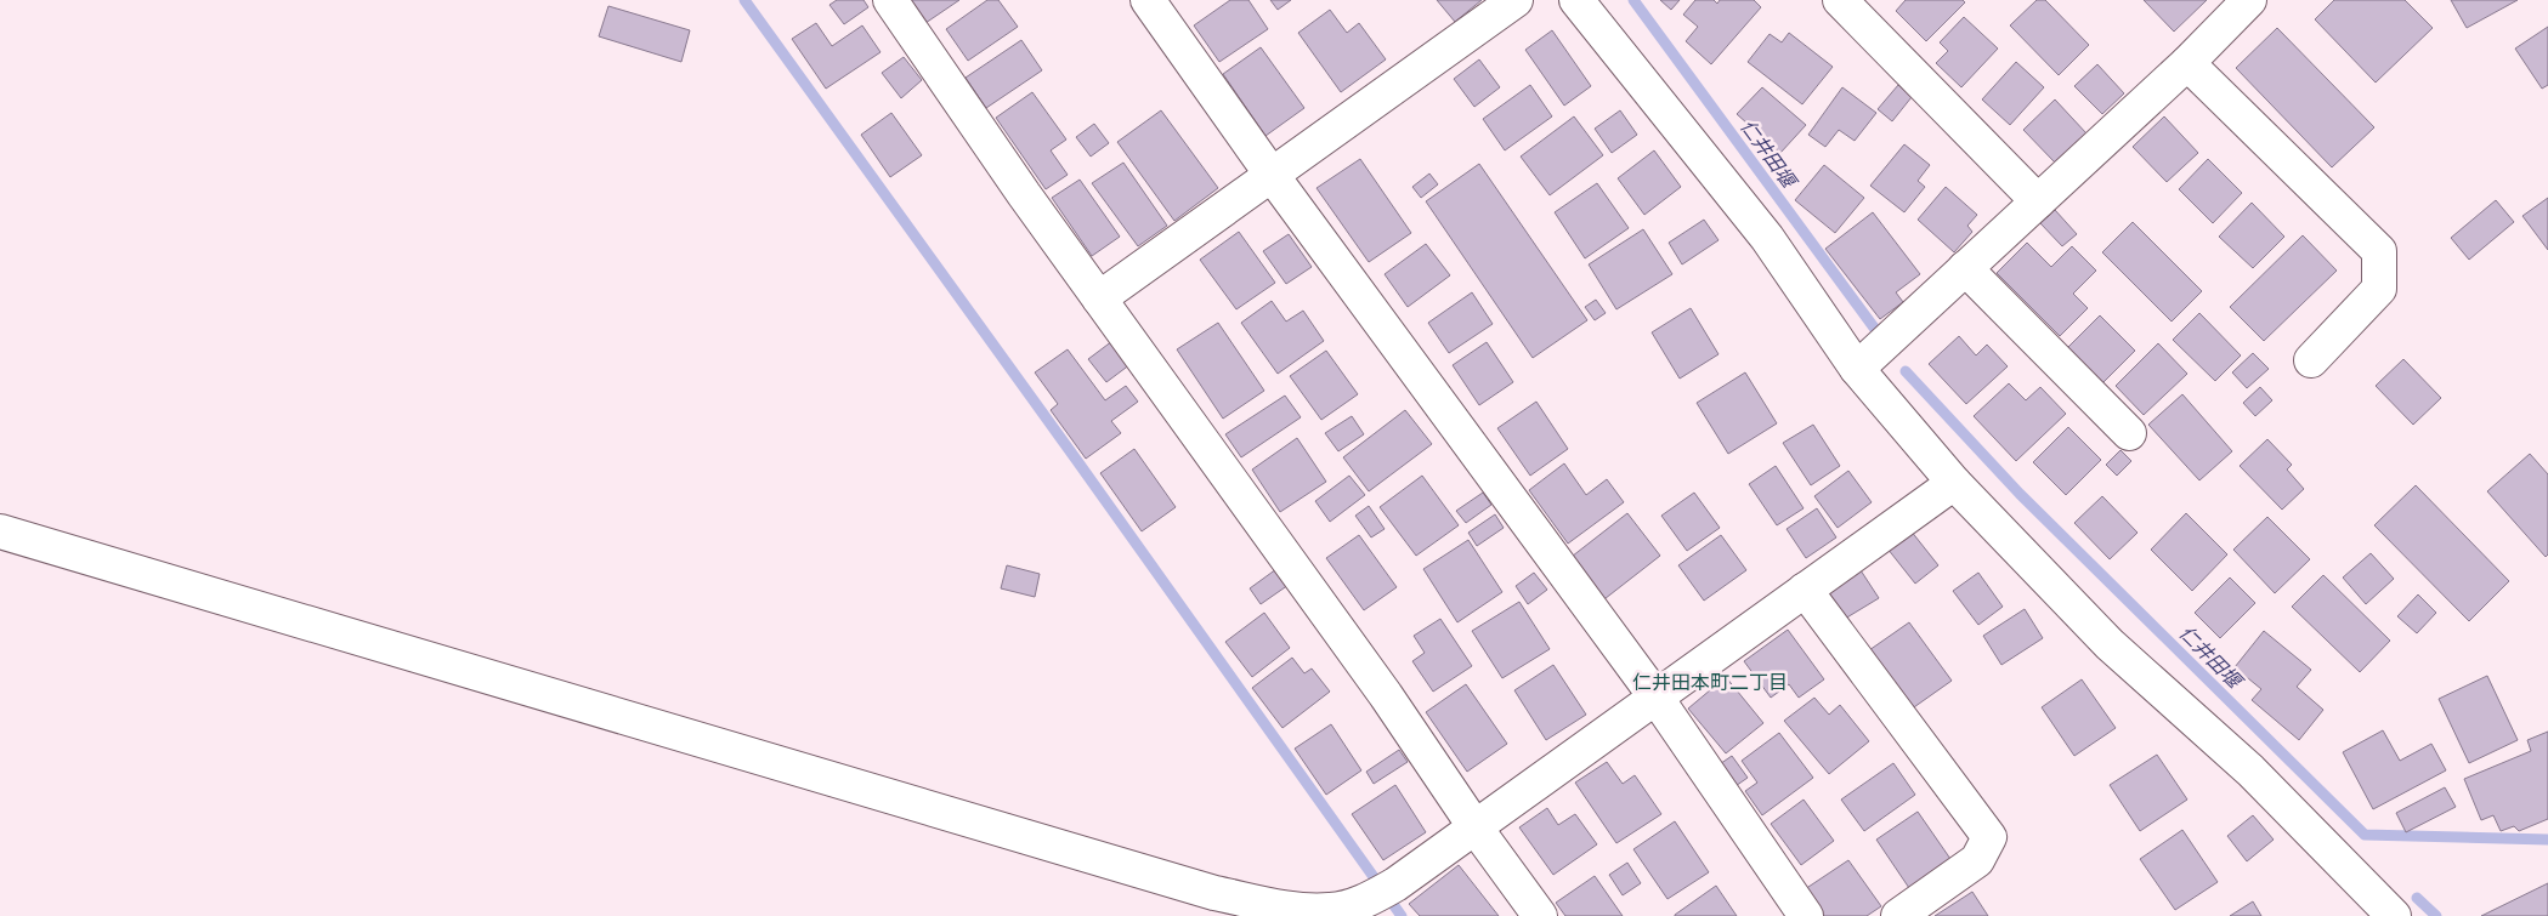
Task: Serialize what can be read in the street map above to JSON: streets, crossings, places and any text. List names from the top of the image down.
{
  "districts": ["仁井田本町二丁目"],
  "water": ["仁井田堰"]
}
